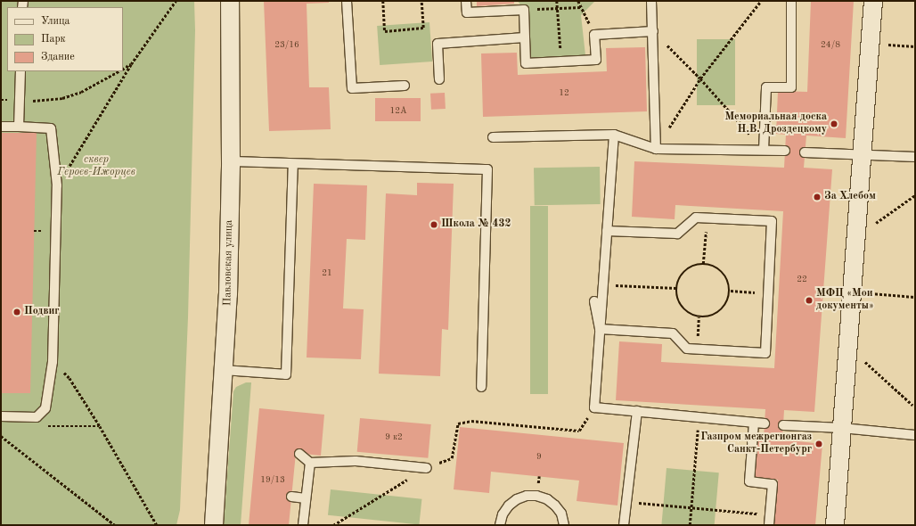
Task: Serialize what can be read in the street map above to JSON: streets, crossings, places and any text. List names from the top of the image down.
{
  "streets": {
    "street": ["Павловская улица"]
  },
  "parks": ["сквер Героев-Ижорцев"],
  "places": [
    "Мемориальная доска Н.В. Дроздецкому",
    "За Хлебом",
    "Школа № 432",
    "МФЦ «Мои документы»",
    "Подвиг",
    "Газпром межрегионгаз Санкт-Петербург"
  ],
  "house_numbers": [
    "23/16",
    "24/8",
    "12",
    "12А",
    "21",
    "22",
    "9 к2",
    "9",
    "19/13"
  ],
  "legend": ["Улица", "Парк", "Здание"]
}
